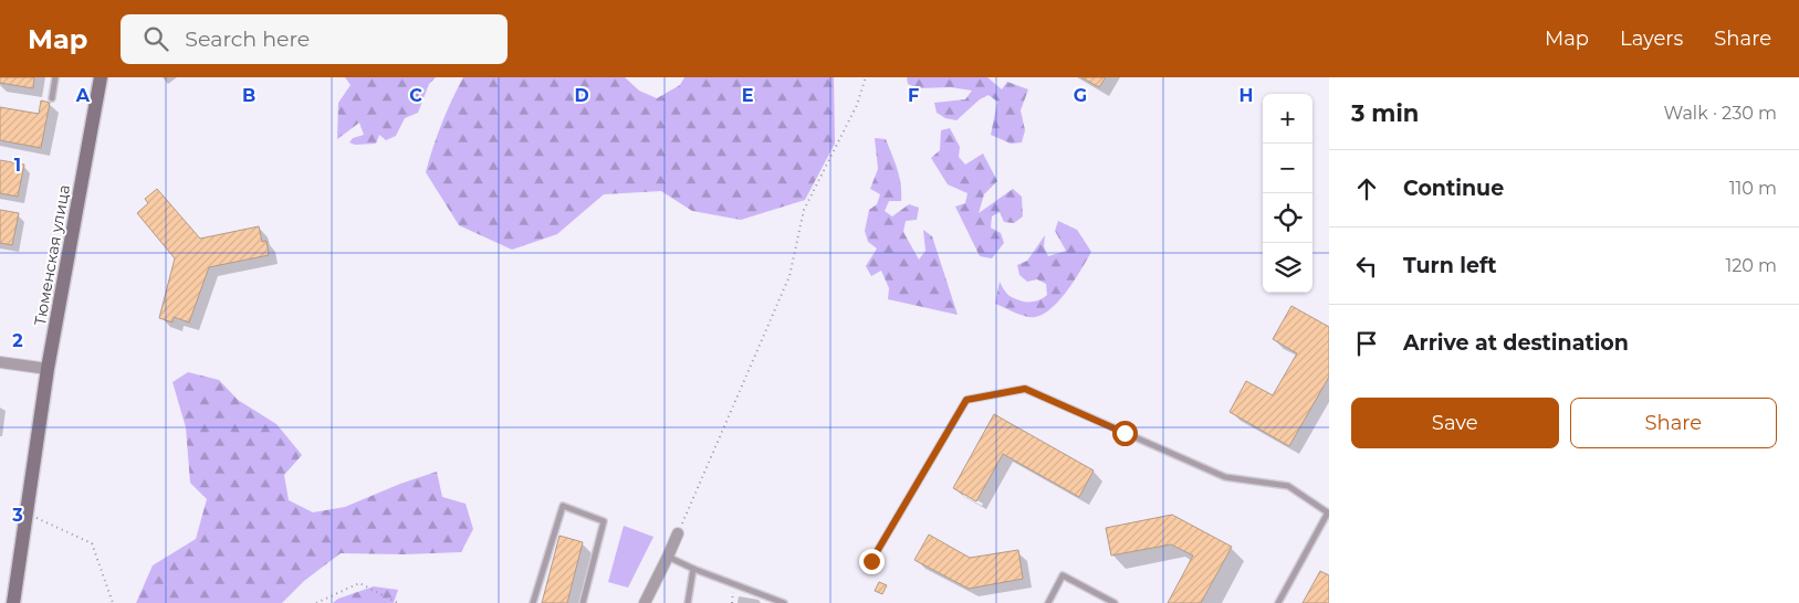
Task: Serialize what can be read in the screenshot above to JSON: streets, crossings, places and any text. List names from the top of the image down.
{
  "streets": {
    "street": ["Тюменская улица"]
  },
  "page": {
    "header": "Map",
    "search": "Search here",
    "nav": ["Map", "Layers", "Share"],
    "heading": ["3 min", "Walk · 230 m"],
    "map_buttons": ["+", "−"],
    "list": [
      ["Continue", "110 m"],
      ["Turn left", "120 m"],
      "Arrive at destination"
    ],
    "buttons": ["Save", "Share"]
  },
  "grid": {
    "columns": [
      "A",
      "B",
      "C",
      "D",
      "E",
      "F",
      "G",
      "H"
    ],
    "rows": ["1", "2", "3"]
  }
}
